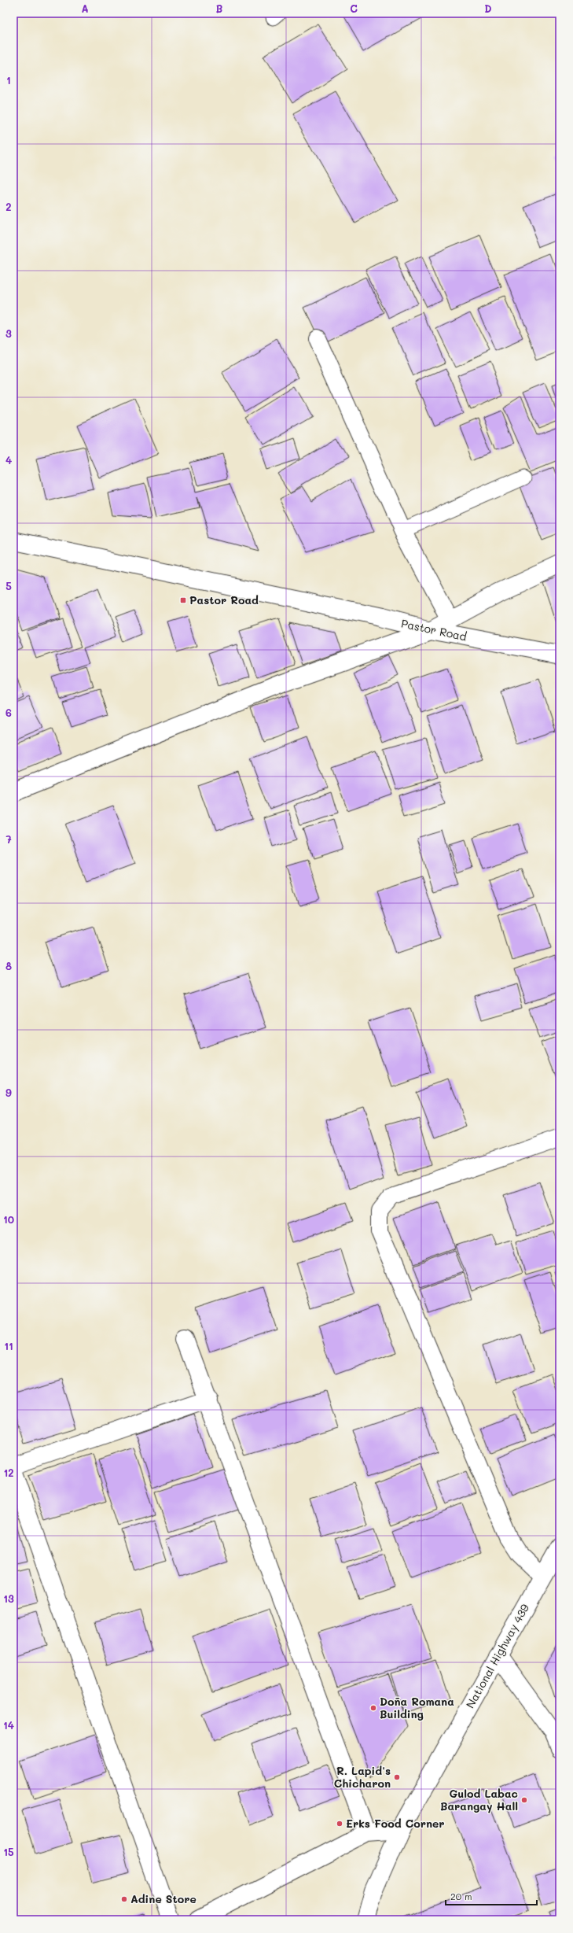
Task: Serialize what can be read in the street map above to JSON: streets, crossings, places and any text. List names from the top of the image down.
{
  "streets": {
    "street": ["Pastor Road", "National Highway 439"]
  },
  "places": {
    "transit": ["Pastor Road"],
    "other": [
      "Doña Romana Building",
      "R. Lapid's Chicharon",
      "Gulod Labac Barangay Hall",
      "Erks Food Corner",
      "Adine Store"
    ]
  },
  "scale_bar": "20 m",
  "grid": {
    "columns": [
      "A",
      "B",
      "C",
      "D"
    ],
    "rows": [
      "1",
      "2",
      "3",
      "4",
      "5",
      "6",
      "7",
      "8",
      "9",
      "10",
      "11",
      "12",
      "13",
      "14",
      "15"
    ]
  }
}
